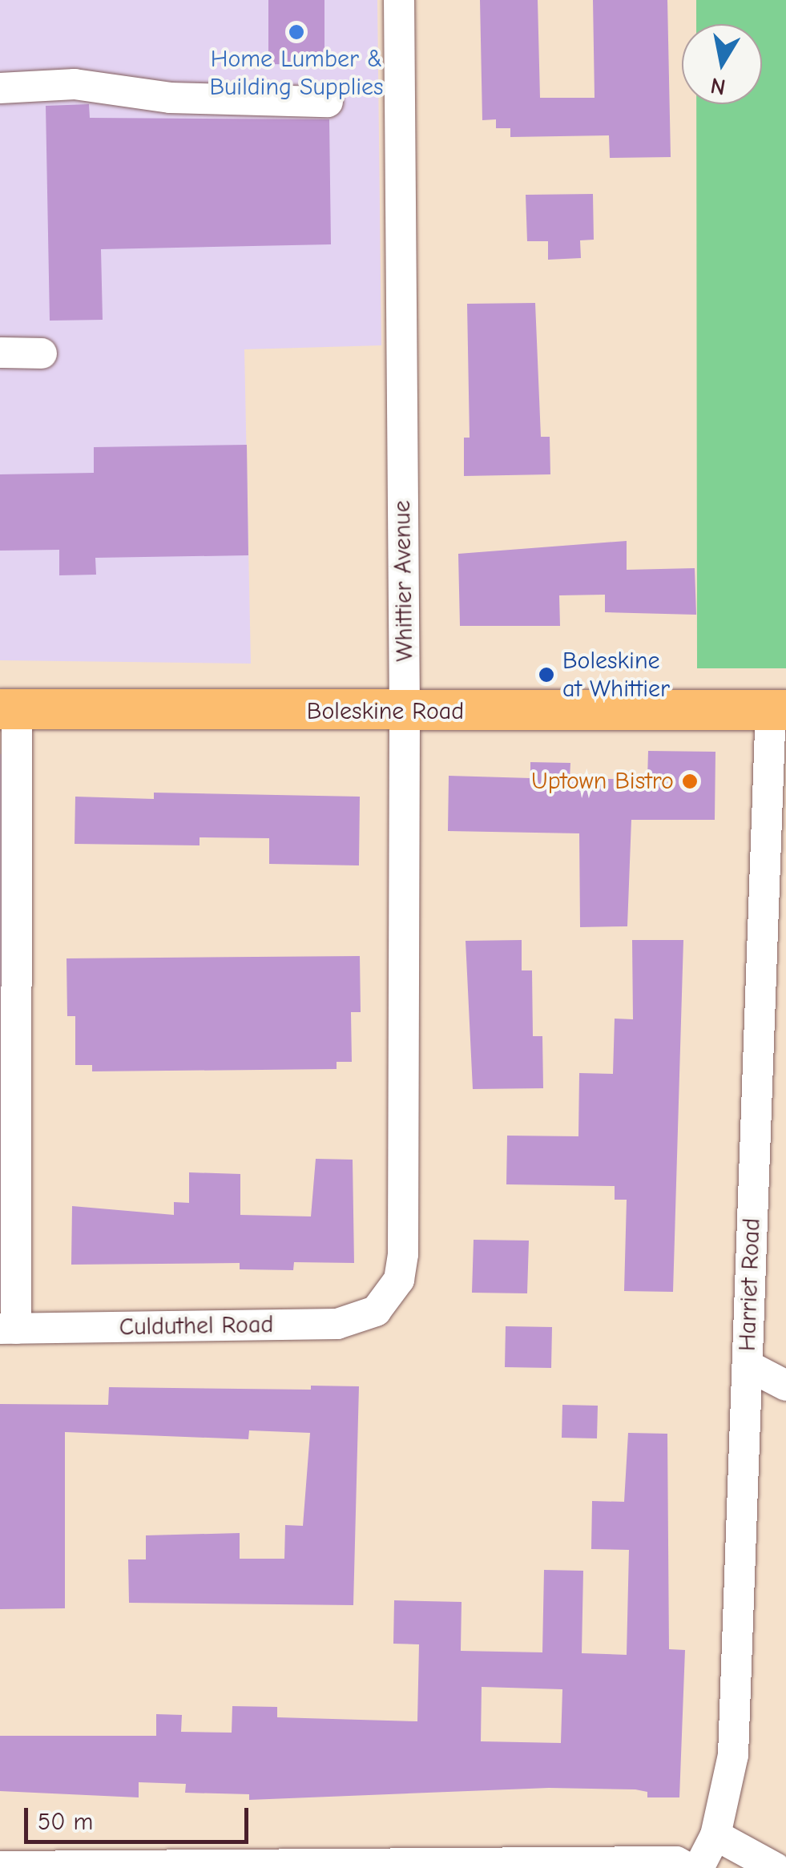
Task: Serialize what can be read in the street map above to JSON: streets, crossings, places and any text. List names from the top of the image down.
{
  "streets": {
    "main road": ["Boleskine Road"],
    "street": ["Whittier Avenue", "Harriet Road", "Culduthel Road"]
  },
  "crossings": [
    ["Whittier Avenue", "Boleskine Road"],
    ["Whittier Avenue", "Culduthel Road"],
    ["Boleskine Road", "Harriet Road"]
  ],
  "places": ["Home Lumber & Building Supplies", "Boleskine at Whittier", "Uptown Bistro"],
  "scale_bar": "50 m",
  "north": "bottom"
}
